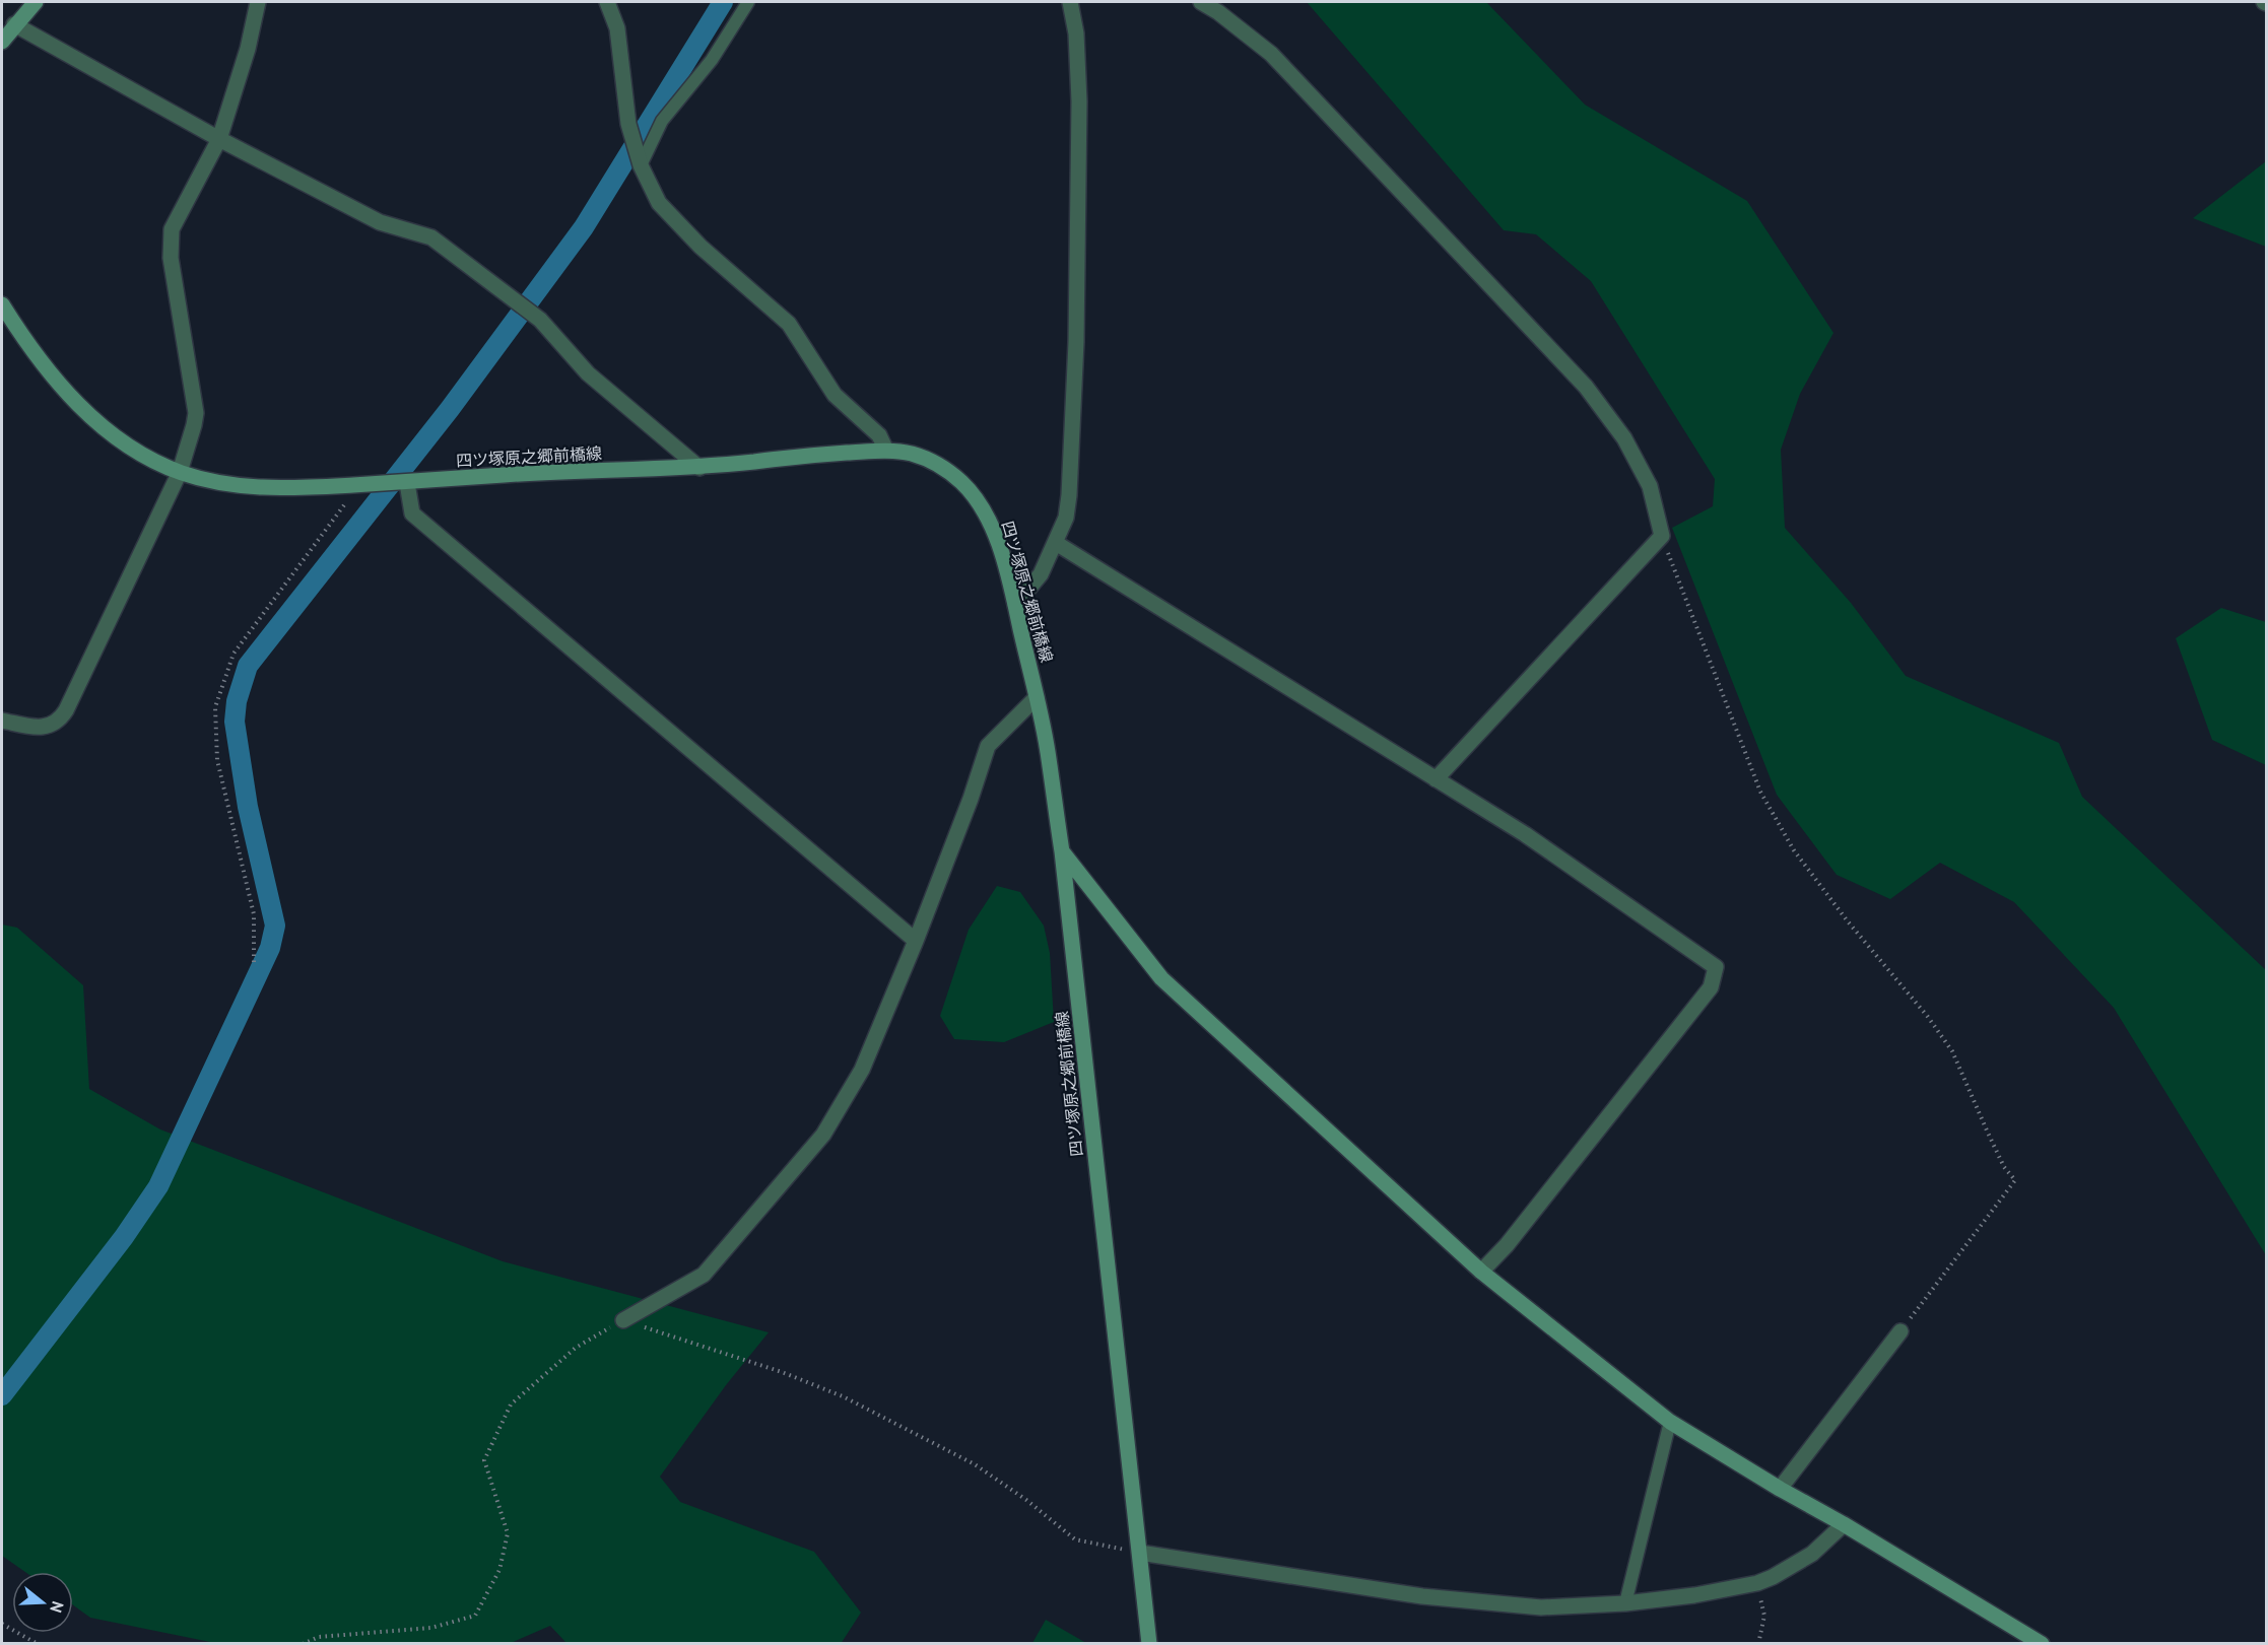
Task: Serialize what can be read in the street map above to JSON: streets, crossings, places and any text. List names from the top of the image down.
{
  "streets": {
    "main road": ["四ツ塚原之郷前橋線"]
  },
  "north": "right"
}
